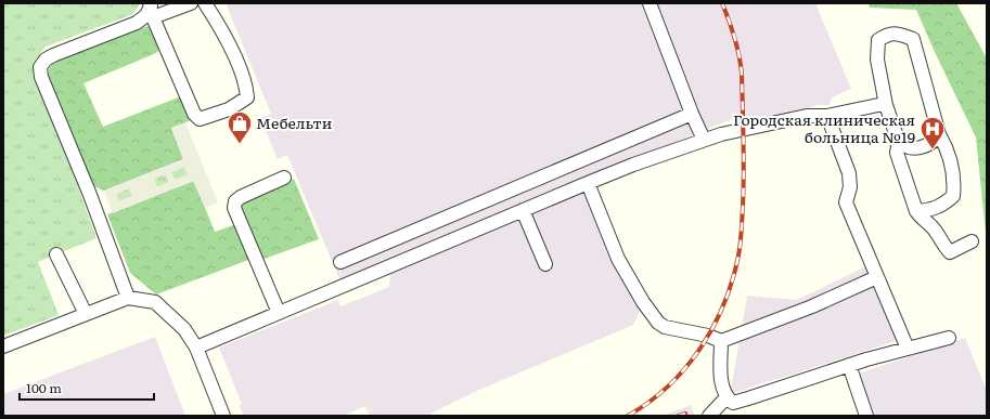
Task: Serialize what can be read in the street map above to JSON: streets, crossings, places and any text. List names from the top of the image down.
{
  "places": {
    "shop": ["Мебельти"],
    "hospital": ["Городская клиническая больница №19"]
  },
  "scale_bar": "100 m"
}
